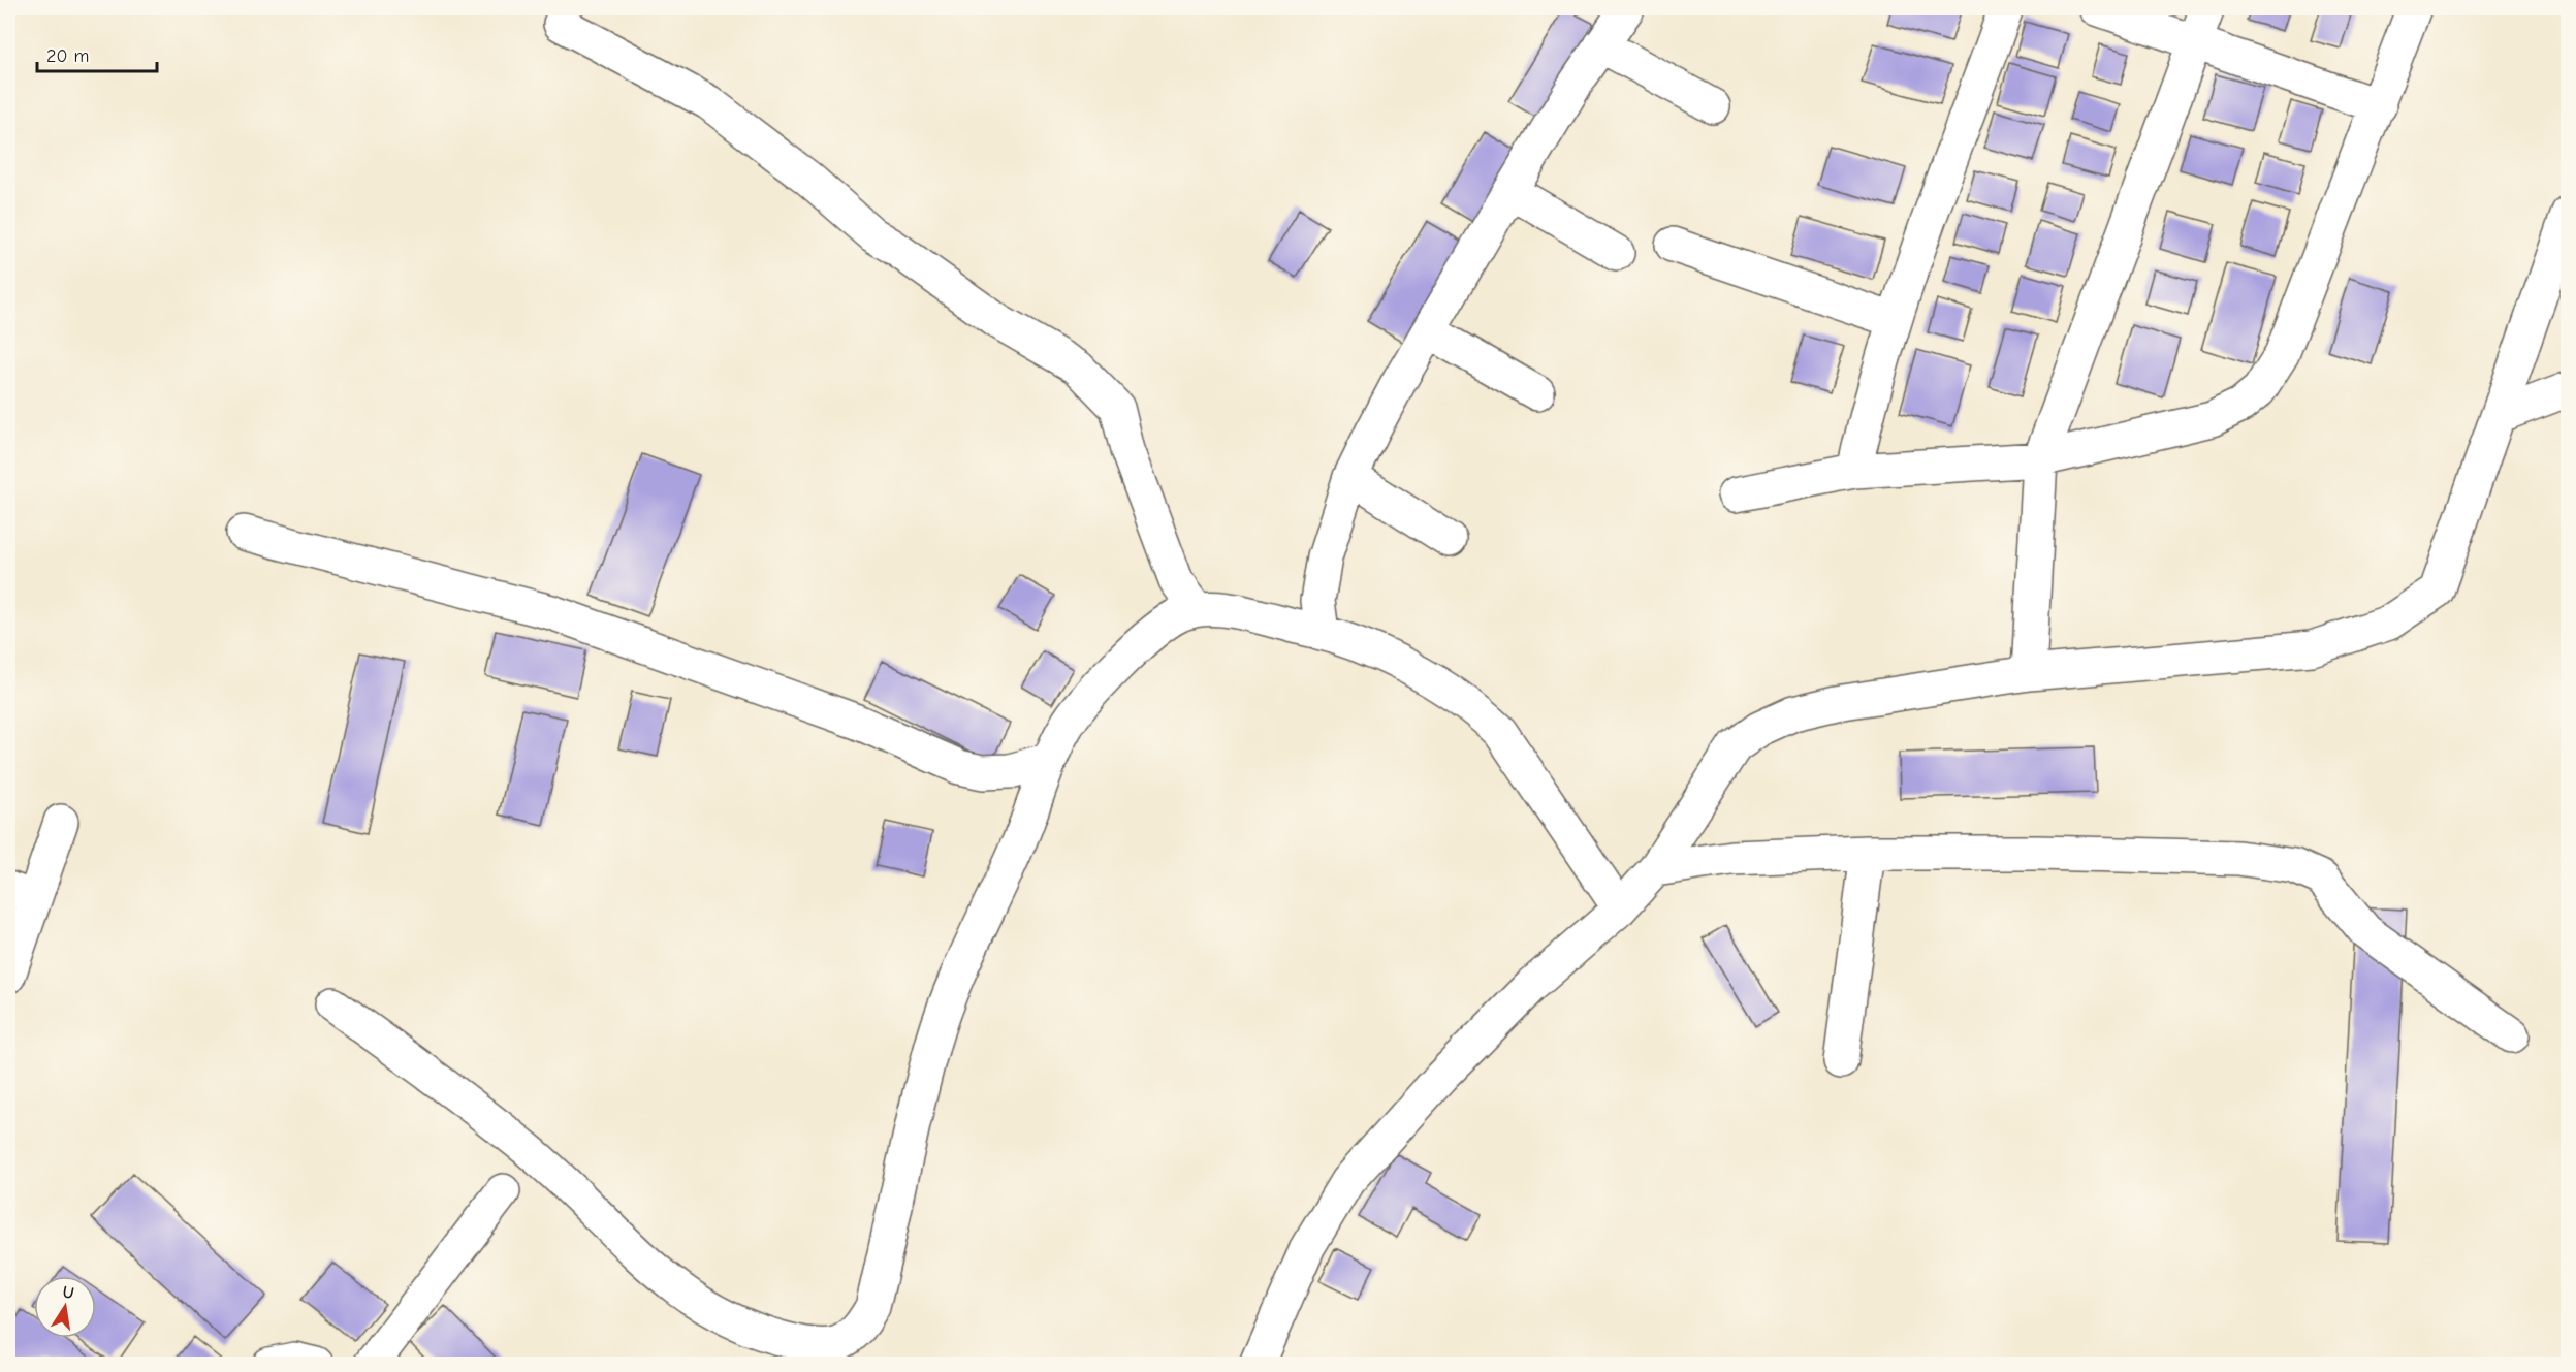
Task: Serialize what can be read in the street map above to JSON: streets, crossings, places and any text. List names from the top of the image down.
{
  "scale_bar": "20 m",
  "north": "top"
}
